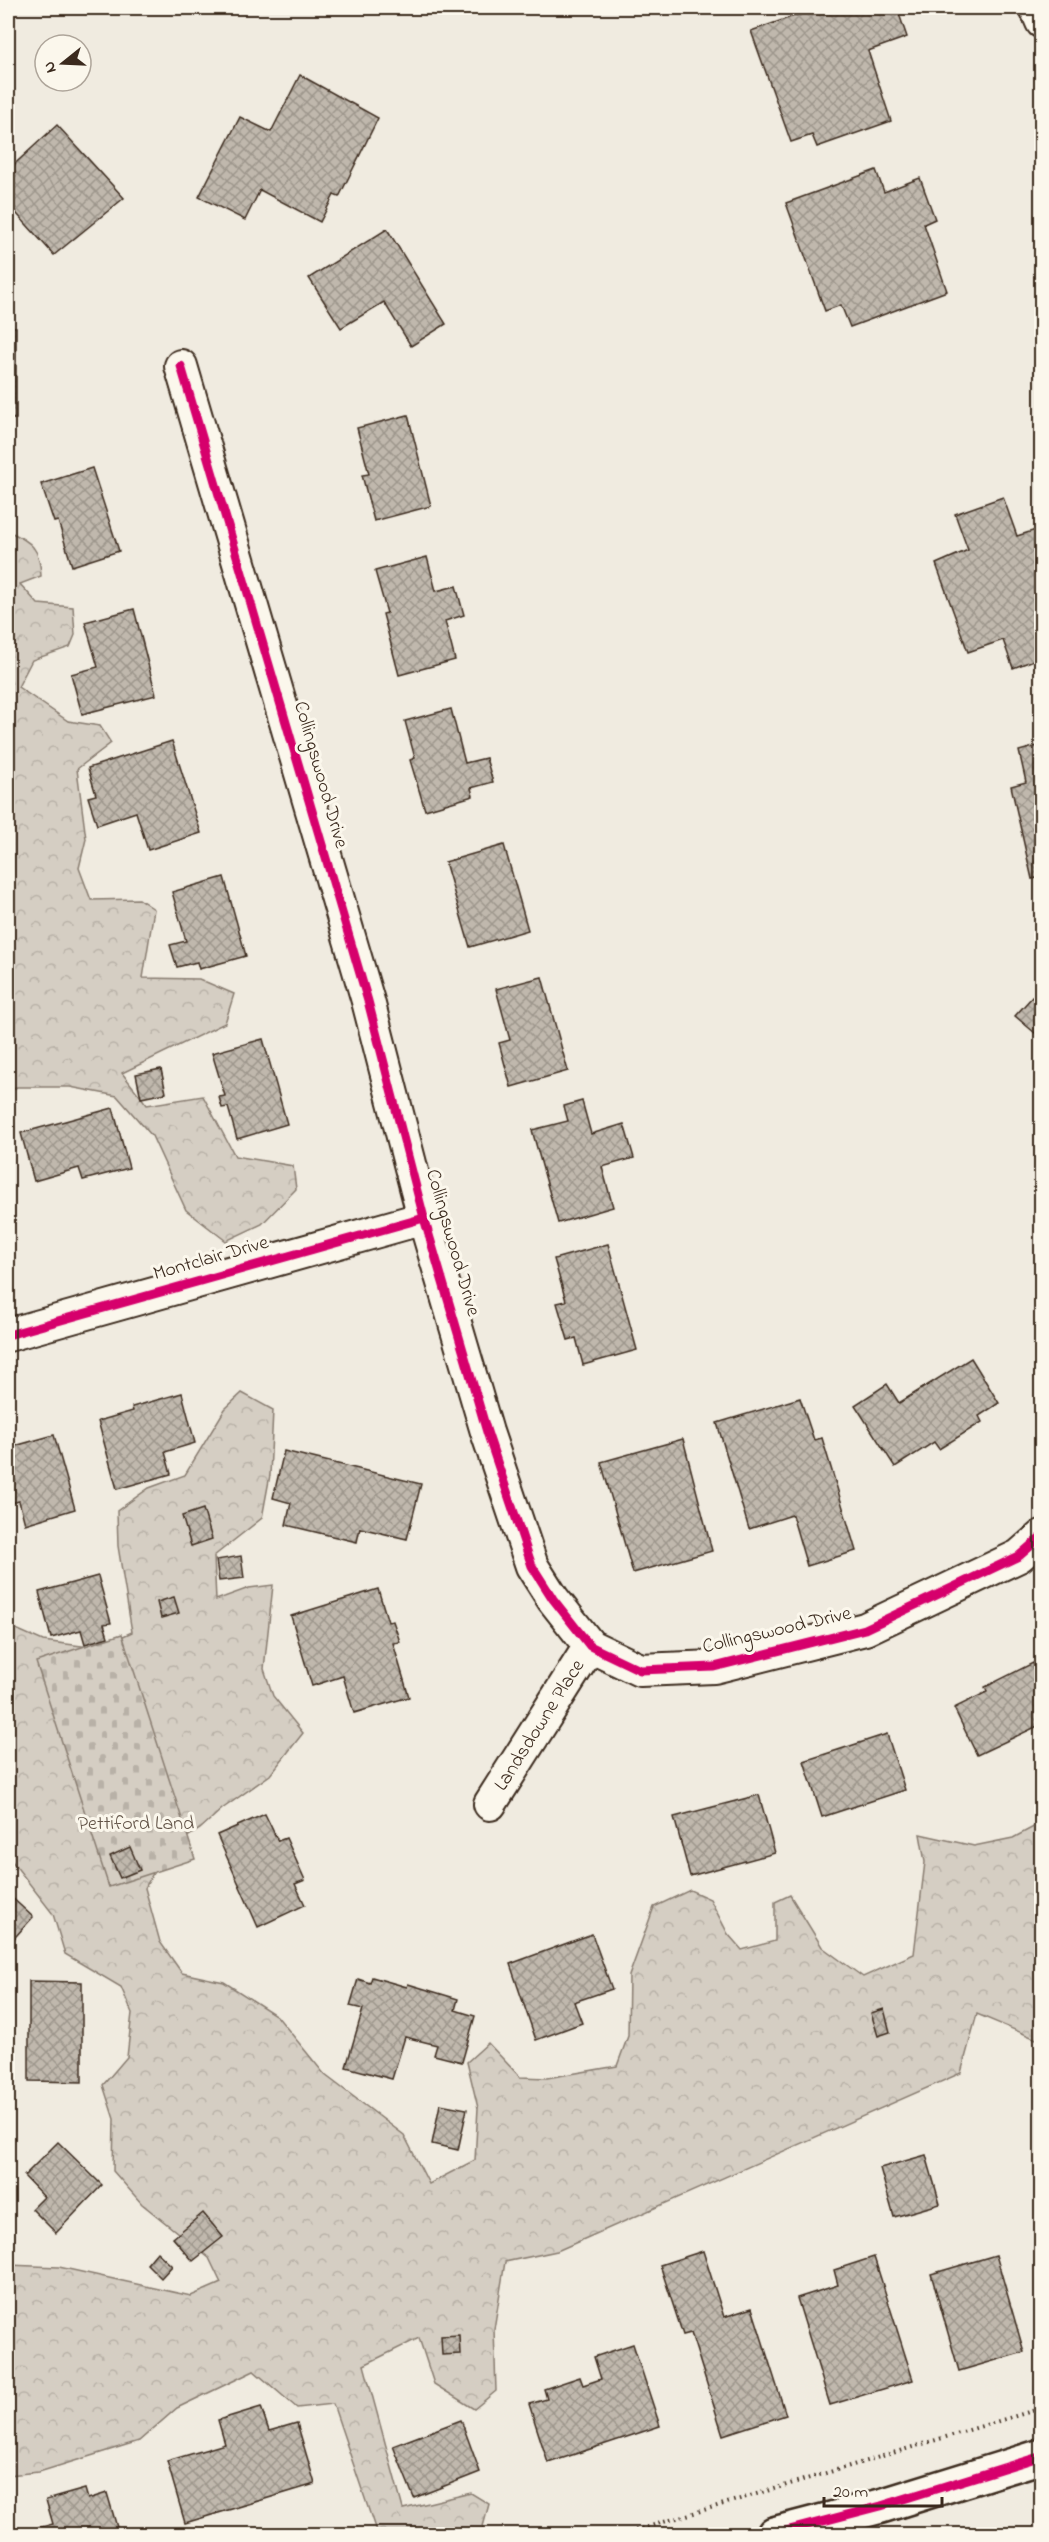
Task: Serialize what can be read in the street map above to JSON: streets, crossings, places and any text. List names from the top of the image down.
{
  "streets": {
    "street": ["Collingswood Drive", "Montclair Drive", "Landsdowne Place"]
  },
  "crossings": [
    ["Collingswood Drive", "Montclair Drive"],
    ["Collingswood Drive", "Landsdowne Place"]
  ],
  "parks": ["Pettiford Land"],
  "scale_bar": "20 m",
  "north": "left"
}
